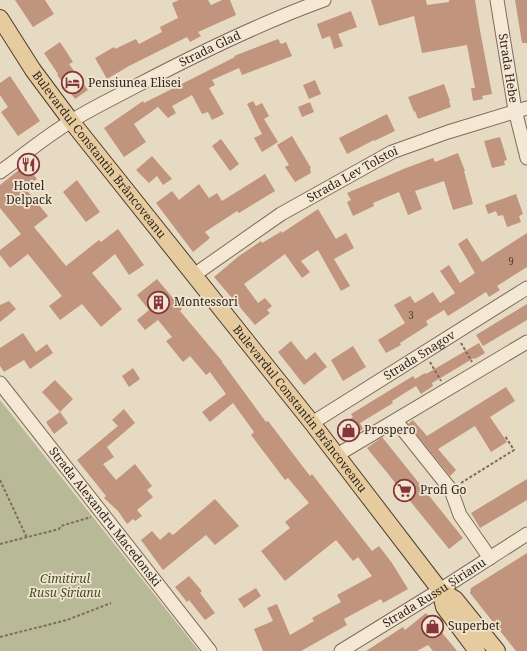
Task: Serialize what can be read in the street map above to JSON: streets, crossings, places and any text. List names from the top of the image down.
{
  "streets": {
    "main road": ["Bulevardul Constantin Brâncoveanu"],
    "street": [
      "Strada Glad",
      "Strada Hebe",
      "Strada Lev Tolstoi",
      "Strada Snagov",
      "Strada Alexandru Macedonski",
      "Strada Russu Șirianu"
    ]
  },
  "crossings": [
    ["Strada Glad", "Bulevardul Constantin Brâncoveanu"],
    ["Strada Hebe", "Strada Lev Tolstoi"],
    ["Bulevardul Constantin Brâncoveanu", "Strada Lev Tolstoi"],
    ["Bulevardul Constantin Brâncoveanu", "Strada Snagov"],
    ["Bulevardul Constantin Brâncoveanu", "Strada Russu Șirianu"]
  ],
  "parks": ["Cimitirul Rusu Șirianu"],
  "places": {
    "hotel": ["Pensiunea Elisei"],
    "restaurant": ["Hotel Delpack"],
    "building": ["Montessori"],
    "shop": ["Prospero", "Superbet"],
    "supermarket": ["Profi Go"]
  },
  "house_numbers": ["9", "3"]
}
